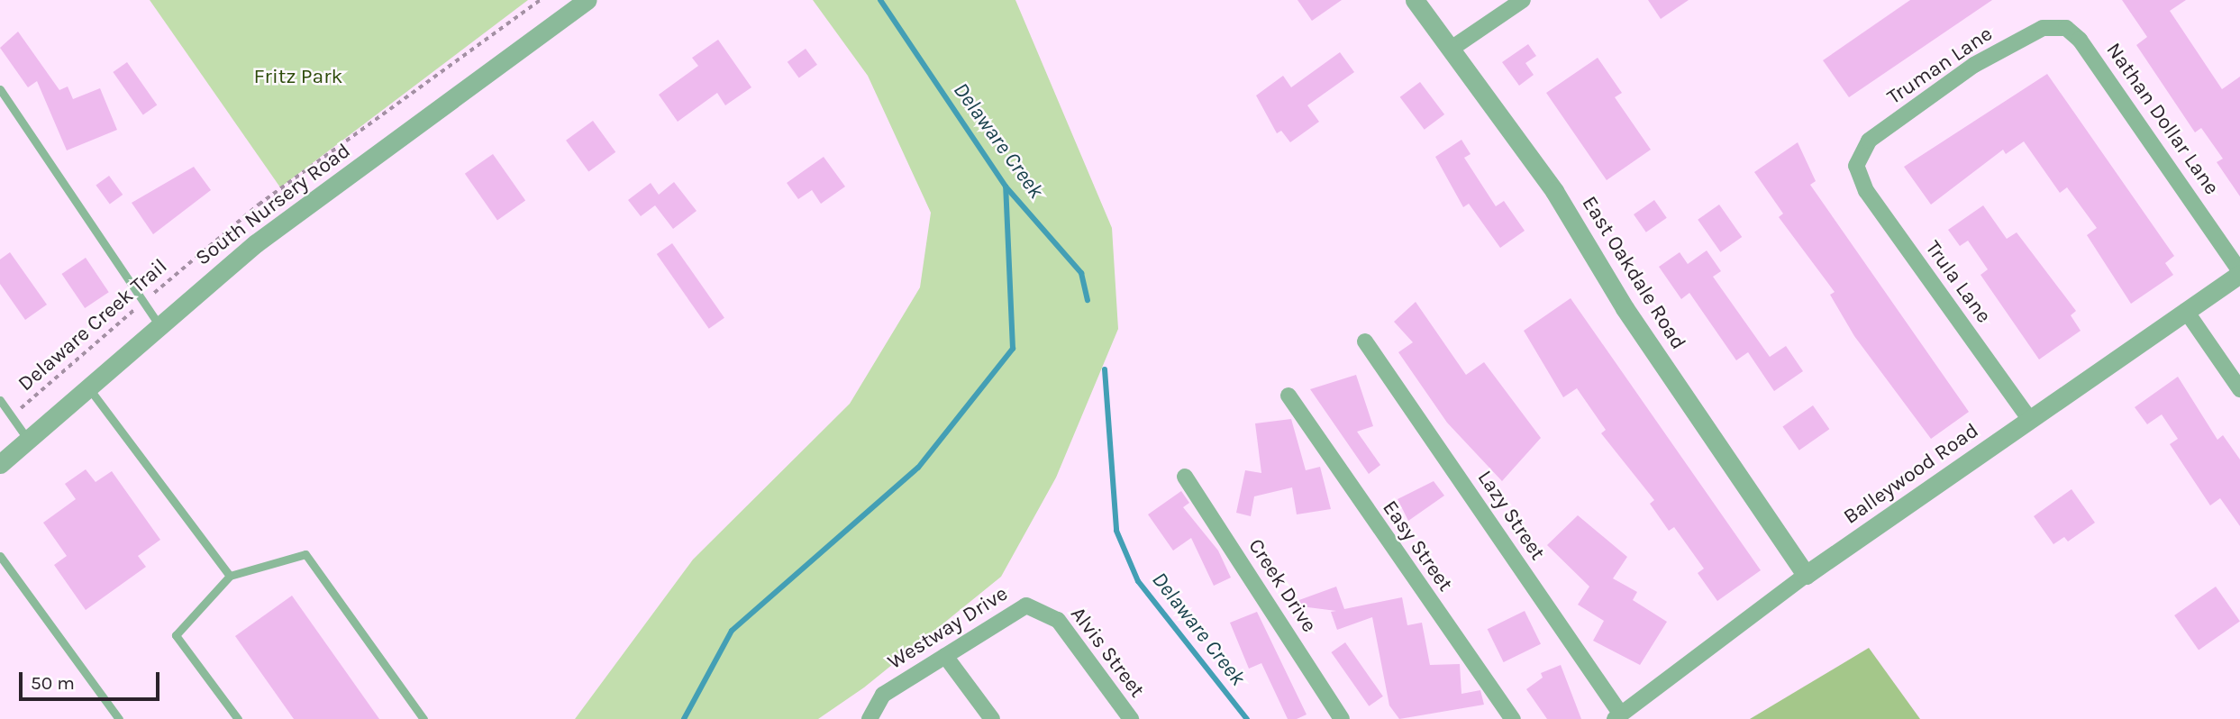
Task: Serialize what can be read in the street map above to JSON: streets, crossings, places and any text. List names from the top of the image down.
{
  "streets": {
    "street": [
      "Truman Lane",
      "Nathan Dollar Lane",
      "South Nursery Road",
      "East Oakdale Road",
      "Trula Lane",
      "Balleywood Road",
      "Lazy Street",
      "Easy Street",
      "Creek Drive",
      "Westway Drive",
      "Alvis Street"
    ],
    "path": ["Delaware Creek Trail"]
  },
  "crossings": [
    ["Truman Lane", "Nathan Dollar Lane"],
    ["Truman Lane", "Trula Lane"],
    ["Nathan Dollar Lane", "Balleywood Road"],
    ["East Oakdale Road", "Balleywood Road"],
    ["Trula Lane", "Balleywood Road"],
    ["Balleywood Road", "Lazy Street"],
    ["Westway Drive", "Alvis Street"]
  ],
  "water": ["Delaware Creek"],
  "parks": ["Fritz Park"],
  "scale_bar": "50 m"
}
